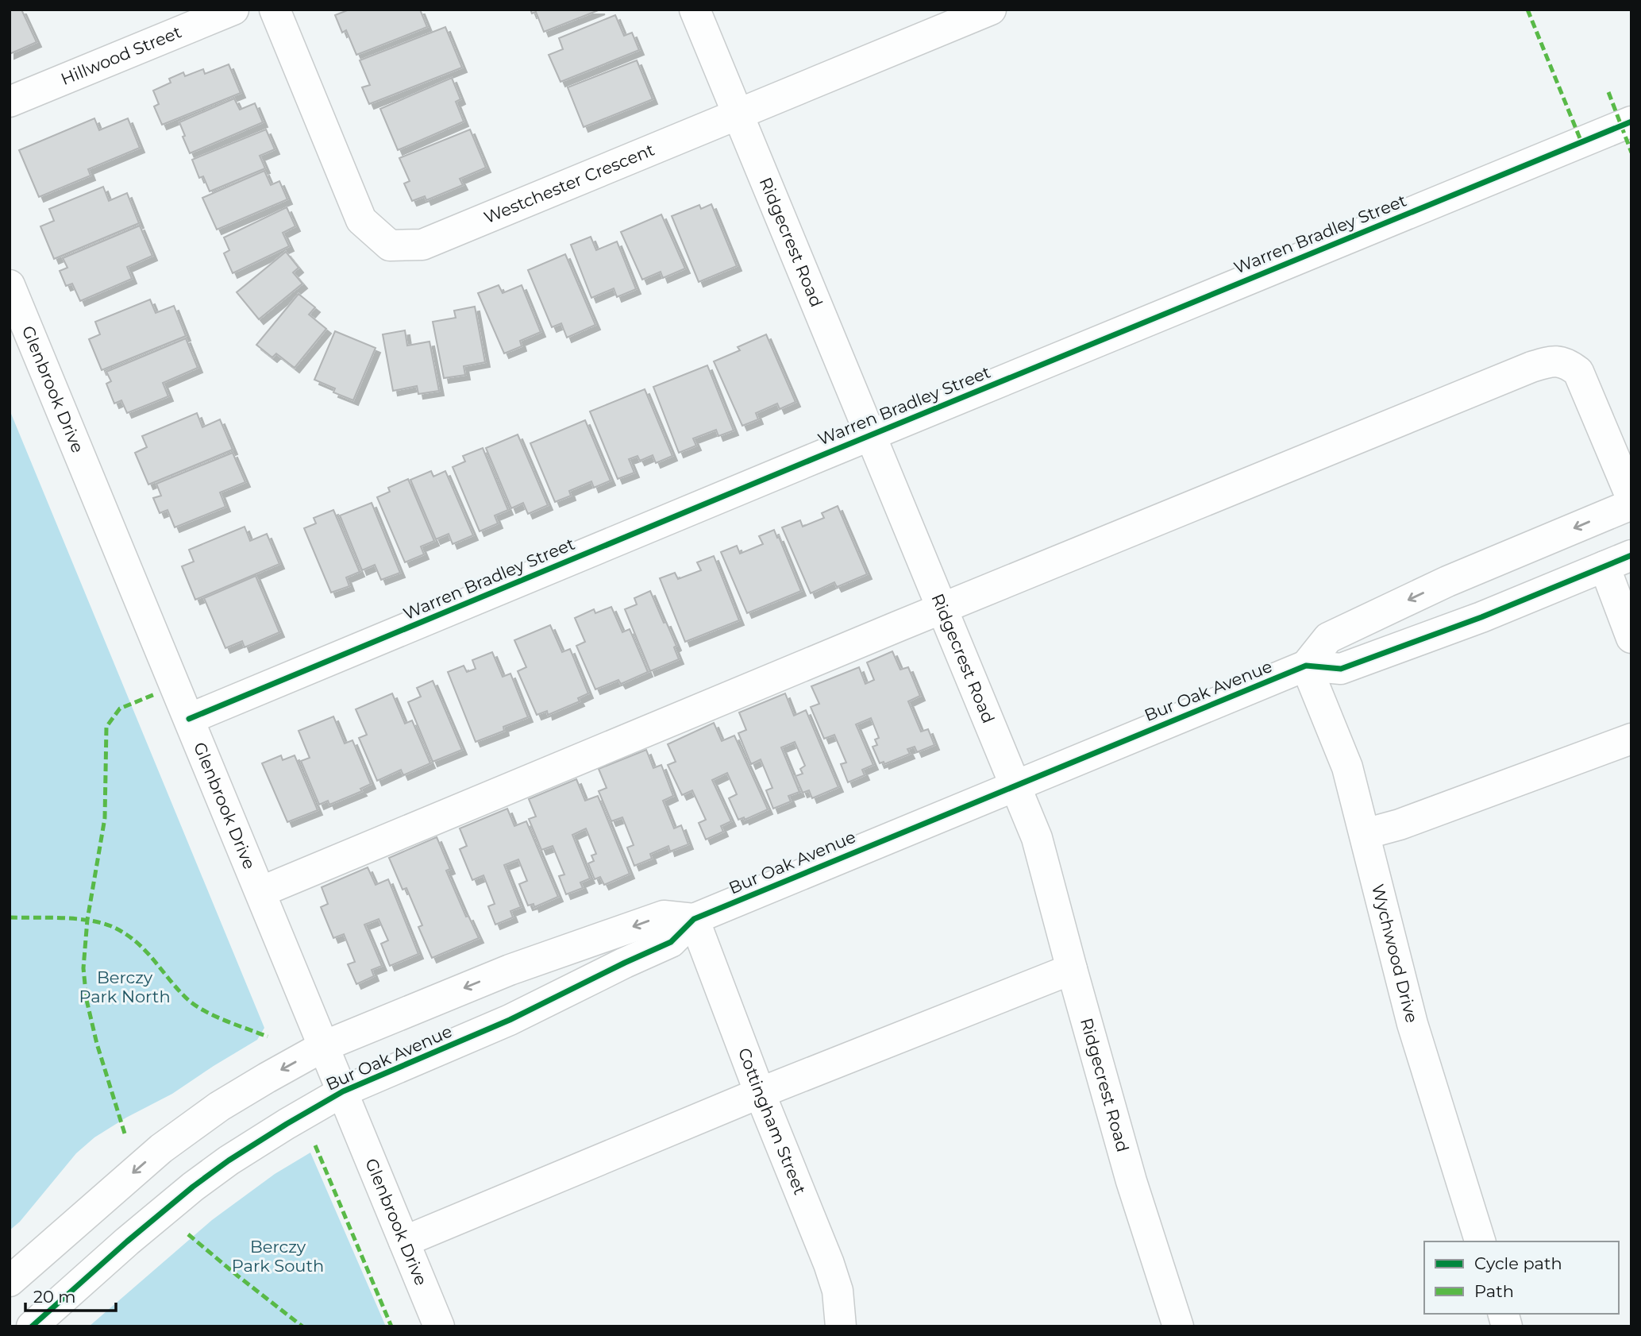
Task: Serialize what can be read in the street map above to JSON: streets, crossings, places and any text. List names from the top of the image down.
{
  "streets": {
    "street": [
      "Hillwood Street",
      "Westchester Crescent",
      "Warren Bradley Street",
      "Ridgecrest Road",
      "Glenbrook Drive",
      "Bur Oak Avenue",
      "Wychwood Drive",
      "Cottingham Street"
    ]
  },
  "crossings": [
    ["Westchester Crescent", "Ridgecrest Road"],
    ["Warren Bradley Street", "Ridgecrest Road"],
    ["Warren Bradley Street", "Glenbrook Drive"],
    ["Ridgecrest Road", "Bur Oak Avenue"],
    ["Glenbrook Drive", "Bur Oak Avenue"],
    ["Bur Oak Avenue", "Wychwood Drive"],
    ["Bur Oak Avenue", "Cottingham Street"]
  ],
  "parks": ["Berczy Park North", "Berczy Park South"],
  "legend": ["Cycle path", "Path"],
  "scale_bar": "20 m"
}
